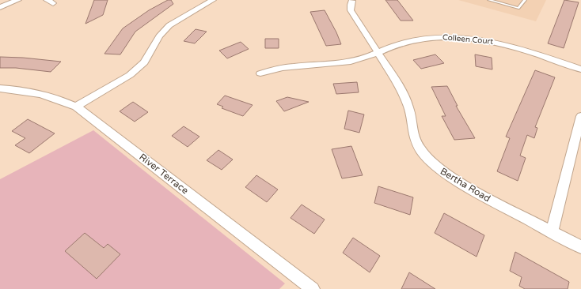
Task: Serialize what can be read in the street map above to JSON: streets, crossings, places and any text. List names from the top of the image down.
{
  "streets": {
    "street": ["Colleen Court", "River Terrace", "Bertha Road"]
  },
  "crossings": [
    ["Colleen Court", "Bertha Road"]
  ]
}
